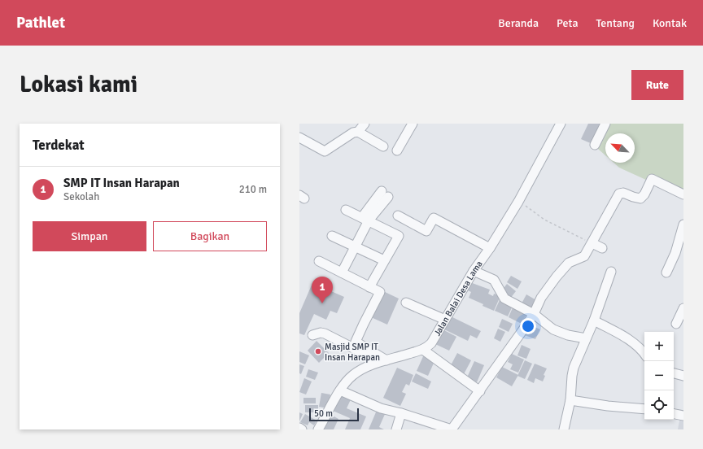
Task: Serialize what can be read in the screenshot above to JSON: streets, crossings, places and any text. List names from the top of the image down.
{
  "streets": {
    "street": ["Jalan Balai Desa Lama"]
  },
  "places": ["Masjid SMP IT Insan Harapan"],
  "scale_bar": "50 m",
  "north": "top left",
  "page": {
    "header": "Pathlet",
    "nav": [
      "Beranda",
      "Peta",
      "Tentang",
      "Kontak"
    ],
    "buttons": [
      "Rute",
      ["Simpan", "Bagikan"]
    ],
    "title": "Lokasi kami",
    "heading": "Terdekat",
    "list": [
      {
        "mark": "1",
        "name": "SMP IT Insan Harapan",
        "note": "Sekolah",
        "value": "210 m"
      }
    ],
    "pins": "1",
    "map_buttons": ["+", "−"],
    "scale": "50 m"
  }
}
